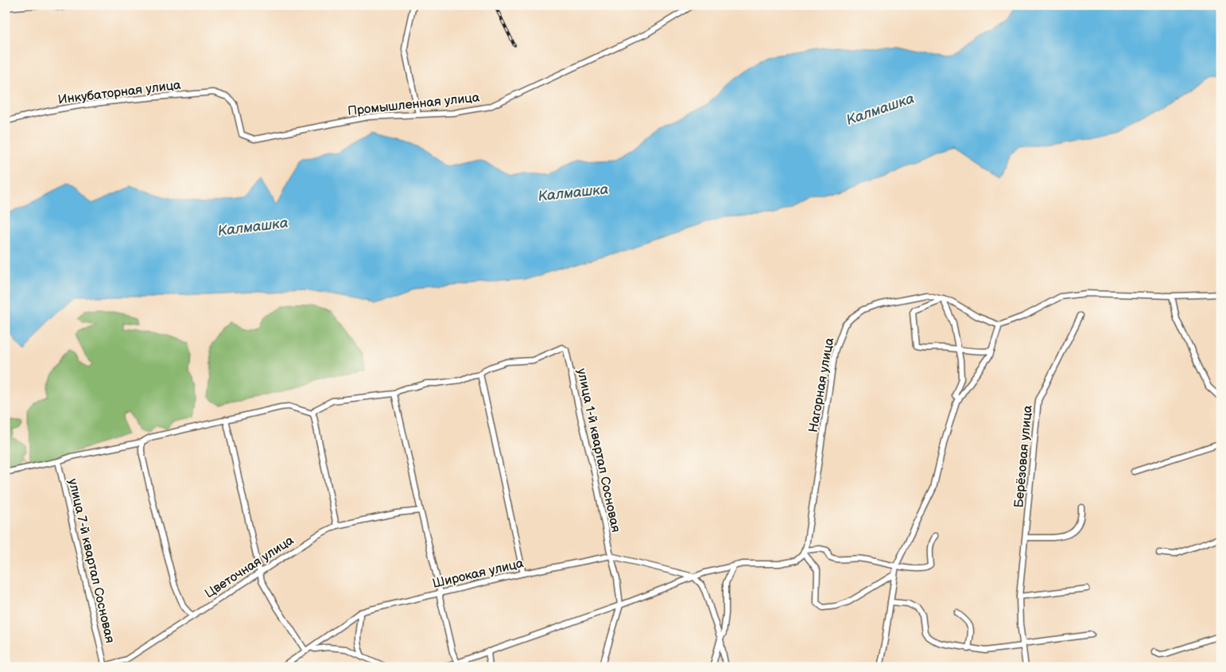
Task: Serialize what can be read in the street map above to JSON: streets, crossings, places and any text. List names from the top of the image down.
{
  "streets": {
    "street": [
      "Инкубаторная улица",
      "Промышленная улица",
      "Нагорная улица",
      "улица 1-й квартал Сосновая",
      "Берёзовая улица",
      "улица 7-й квартал Сосновая",
      "Цветочная улица",
      "Широкая улица"
    ]
  },
  "crossings": [
    ["Инкубаторная улица", "Промышленная улица"],
    ["улица 1-й квартал Сосновая", "Широкая улица"],
    ["улица 7-й квартал Сосновая", "Цветочная улица"]
  ],
  "water": ["Калмашка"]
}
